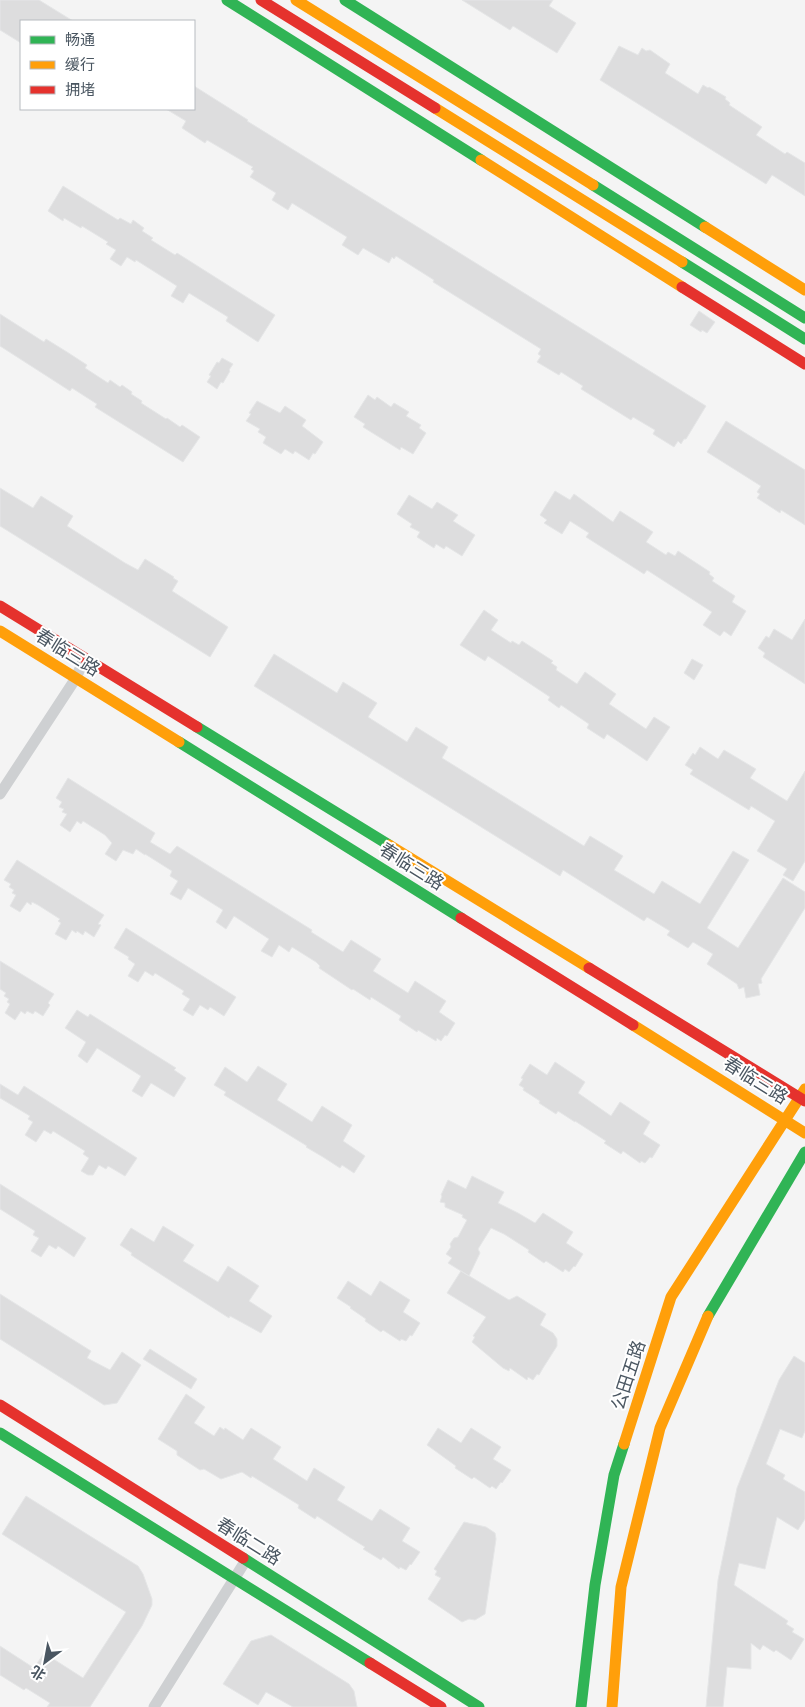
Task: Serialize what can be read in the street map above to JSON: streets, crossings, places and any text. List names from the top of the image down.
{
  "streets": {
    "street": ["春临三路", "公田五路", "春临二路"]
  },
  "crossings": [
    ["春临三路", "公田五路"]
  ],
  "legend": ["畅通", "缓行", "拥堵"],
  "north": "bottom left"
}
